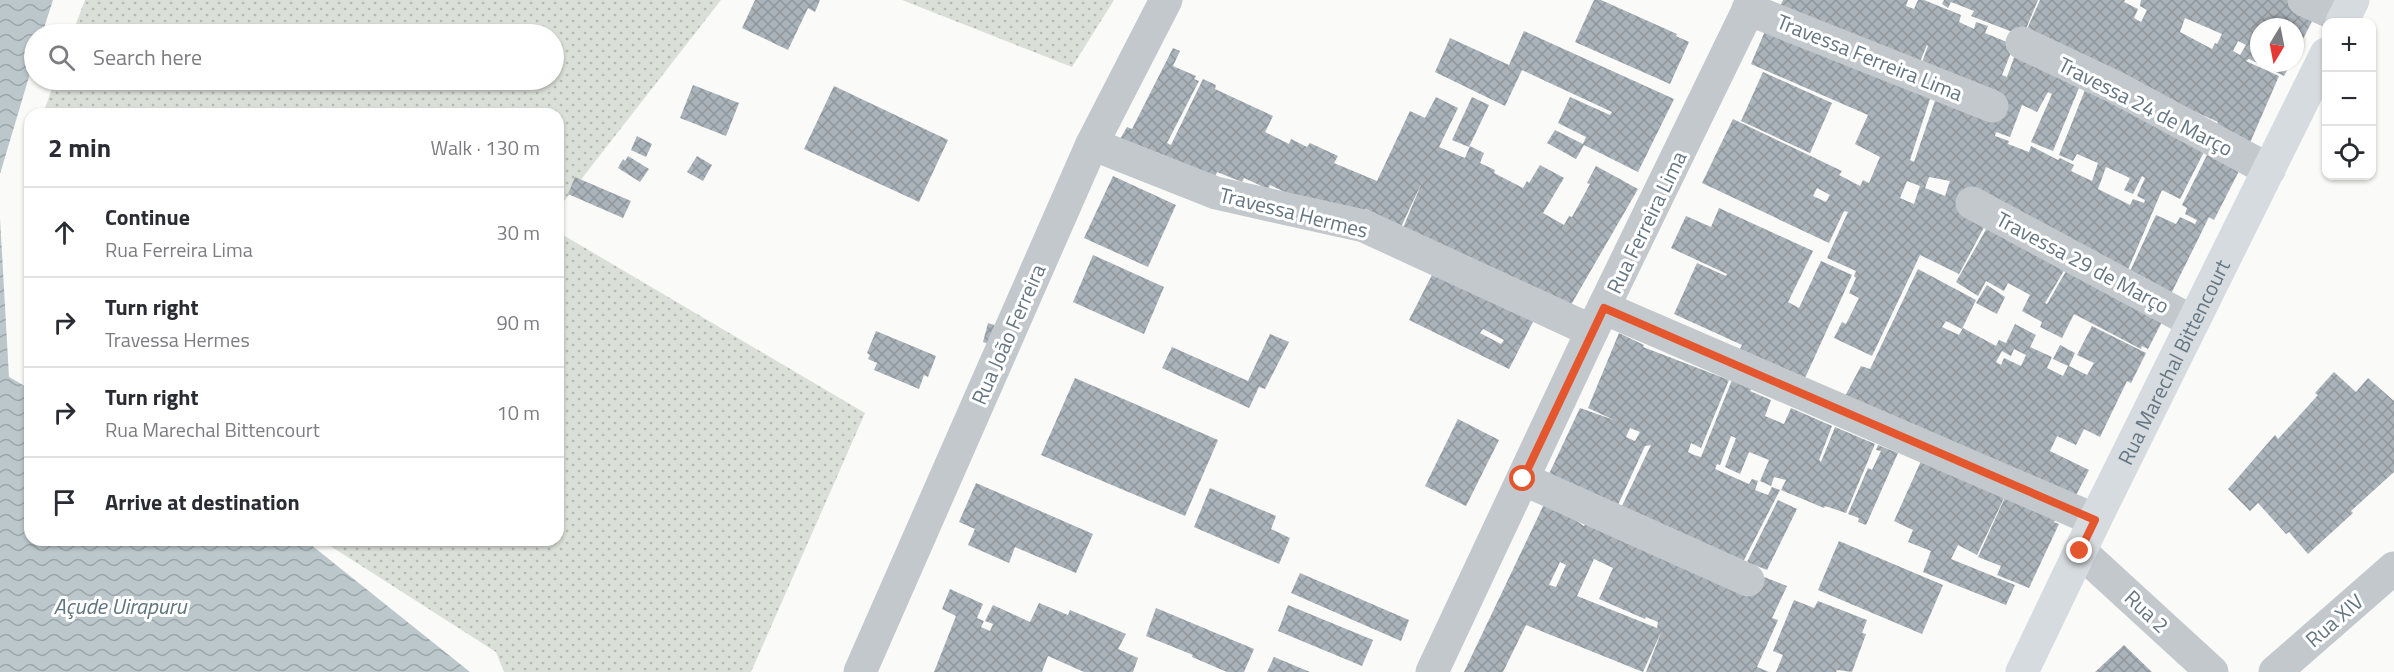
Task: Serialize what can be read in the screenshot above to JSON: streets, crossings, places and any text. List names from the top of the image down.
{
  "streets": {
    "main road": ["Rua Marechal Bittencourt"],
    "street": [
      "Travessa Ferreira Lima",
      "Travessa 24 de Março",
      "Travessa Hermes",
      "Rua Ferreira Lima",
      "Travessa 29 de Março",
      "Rua João Ferreira",
      "Rua 2",
      "Rua XIV"
    ]
  },
  "crossings": [
    ["Travessa Ferreira Lima", "Rua Ferreira Lima"],
    ["Travessa 24 de Março", "Rua Marechal Bittencourt"],
    ["Travessa Hermes", "Rua Ferreira Lima"],
    ["Travessa Hermes", "Rua João Ferreira"],
    ["Travessa Hermes", "Rua Marechal Bittencourt"],
    ["Travessa 29 de Março", "Rua Marechal Bittencourt"],
    ["Rua Marechal Bittencourt", "Rua 2"]
  ],
  "water": ["Açude Uirapuru"],
  "north": "bottom",
  "page": {
    "map_buttons": ["+", "−"],
    "search": "Search here",
    "heading": ["2 min", "Walk · 130 m"],
    "list": [
      ["Continue", "Rua Ferreira Lima", "30 m"],
      ["Turn right", "Travessa Hermes", "90 m"],
      ["Turn right", "Rua Marechal Bittencourt", "10 m"],
      "Arrive at destination"
    ]
  }
}
